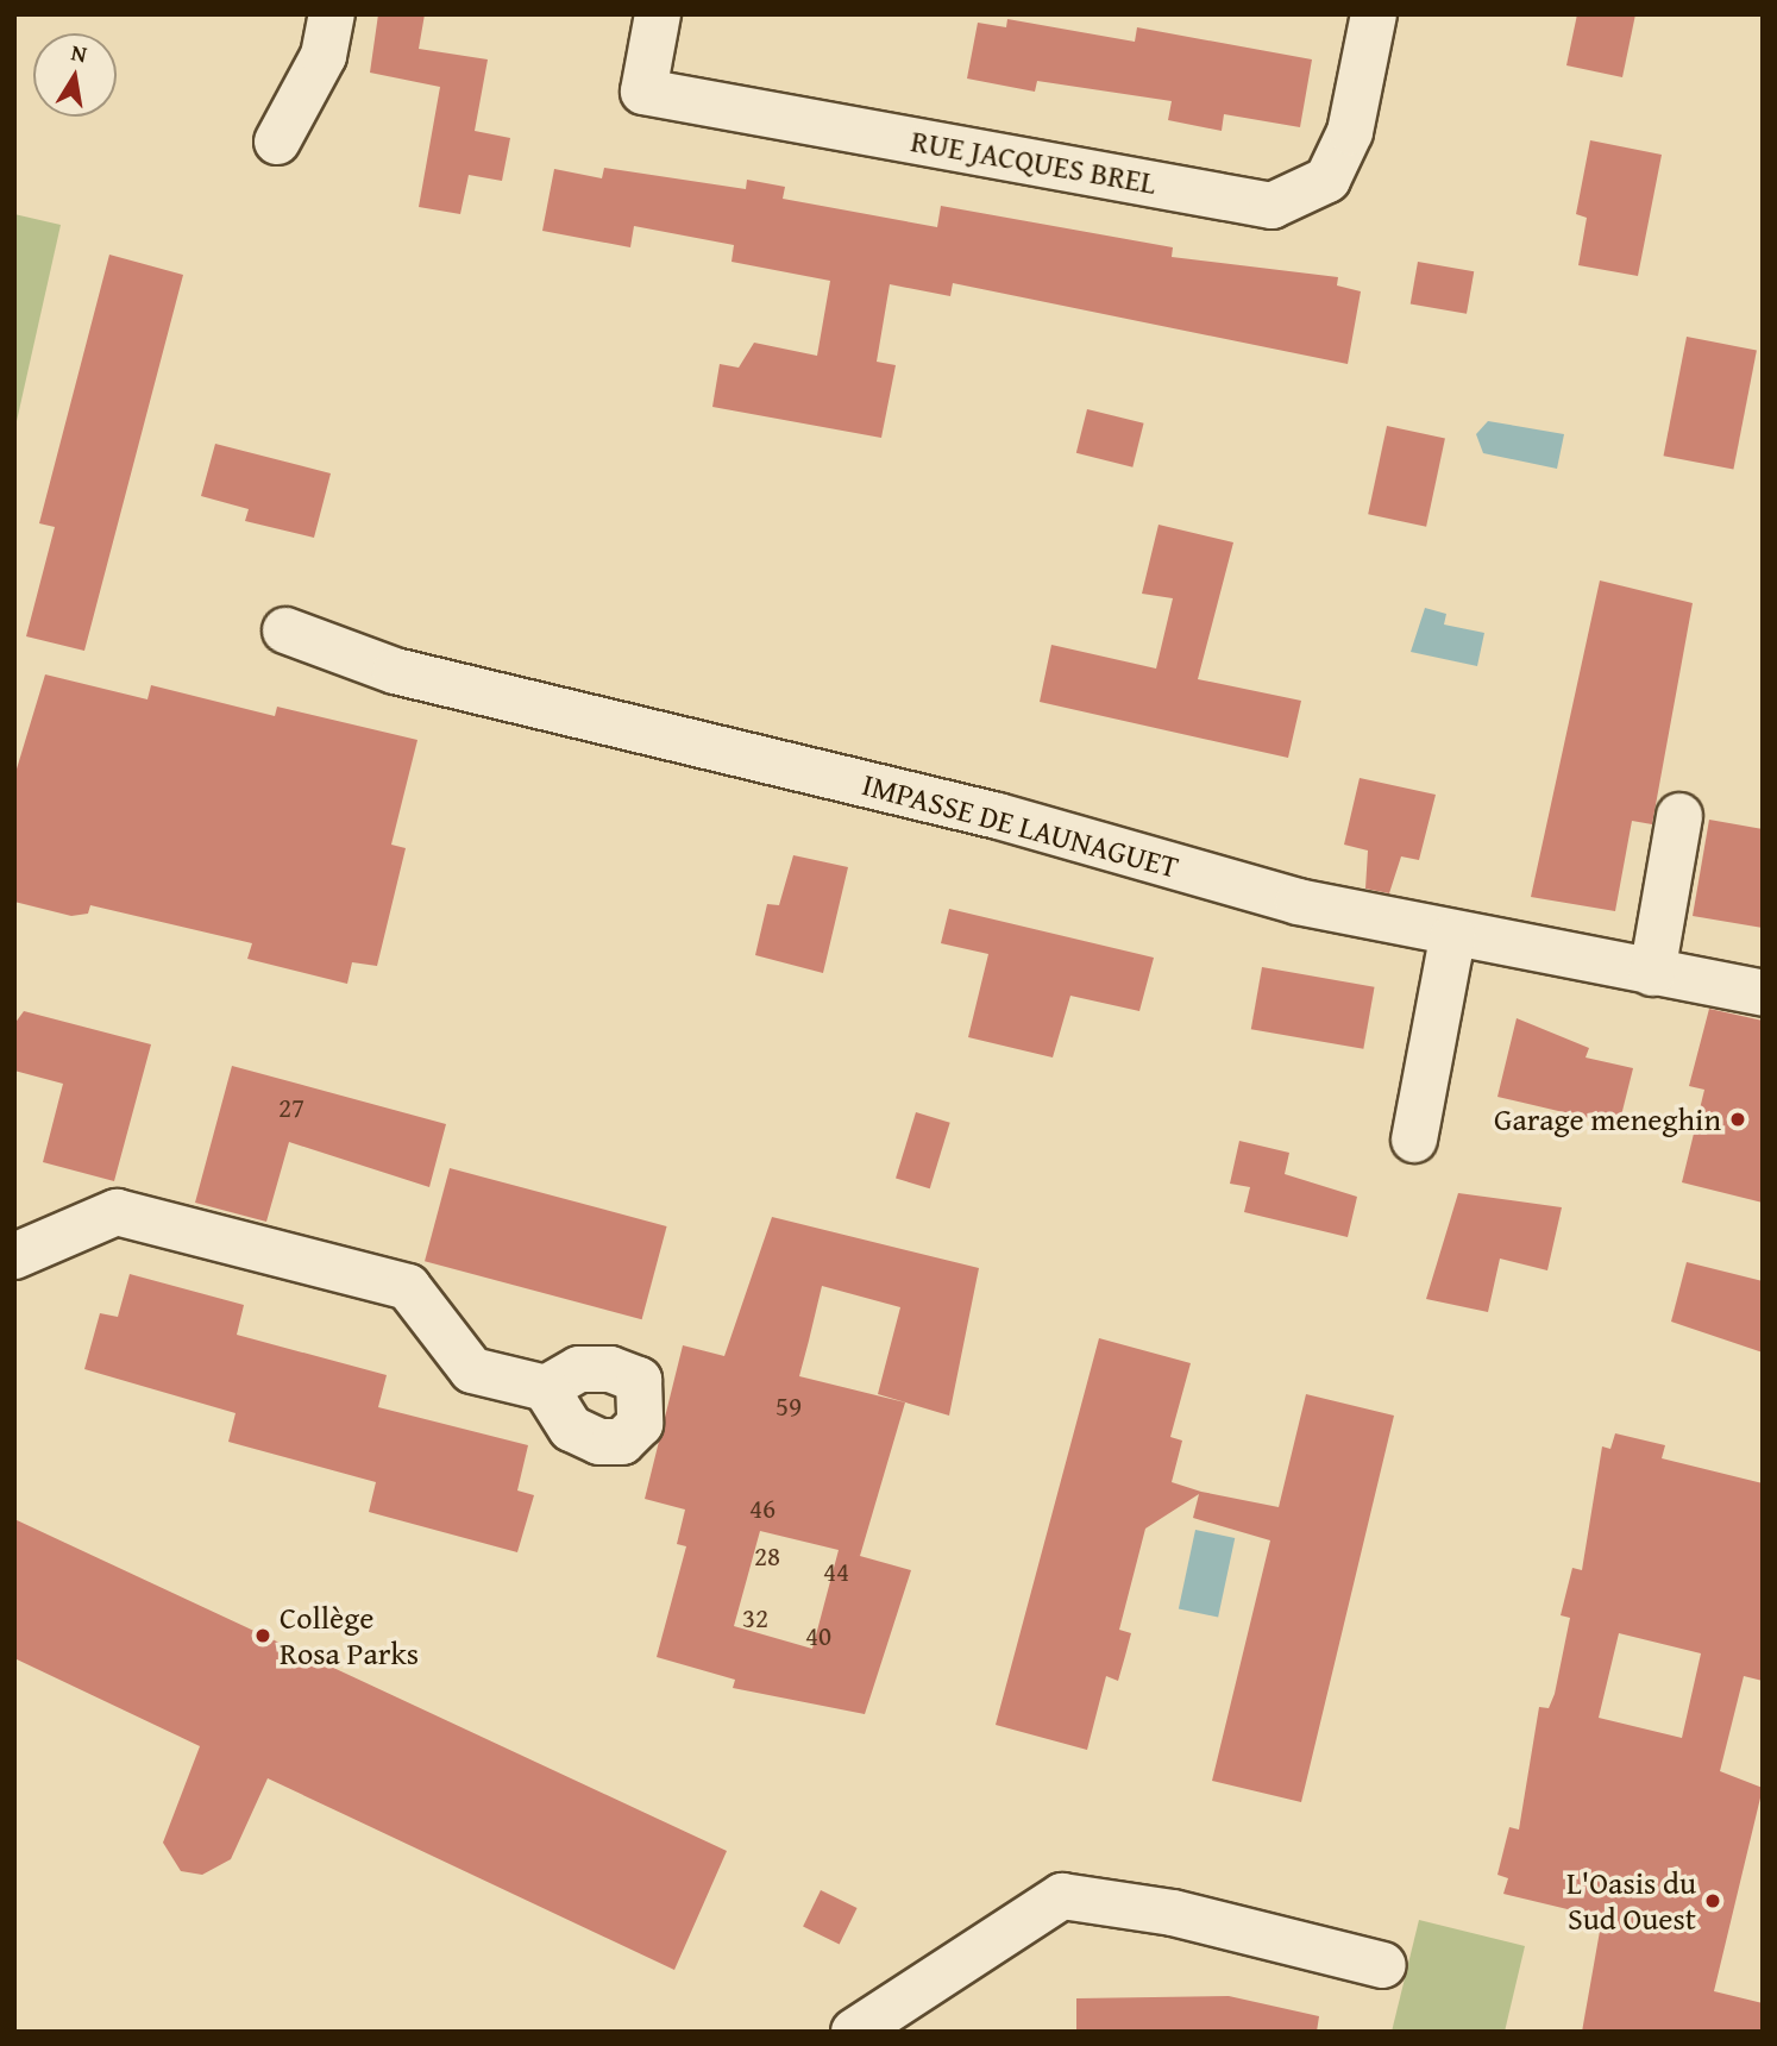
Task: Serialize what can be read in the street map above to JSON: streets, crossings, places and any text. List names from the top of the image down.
{
  "streets": {
    "street": ["RUE JACQUES BREL", "IMPASSE DE LAUNAGUET"]
  },
  "places": ["Garage meneghin", "Collège Rosa Parks", "L'Oasis du Sud Ouest"],
  "house_numbers": [
    "27",
    "59",
    "46",
    "28",
    "44",
    "32",
    "40"
  ],
  "north": "top"
}
